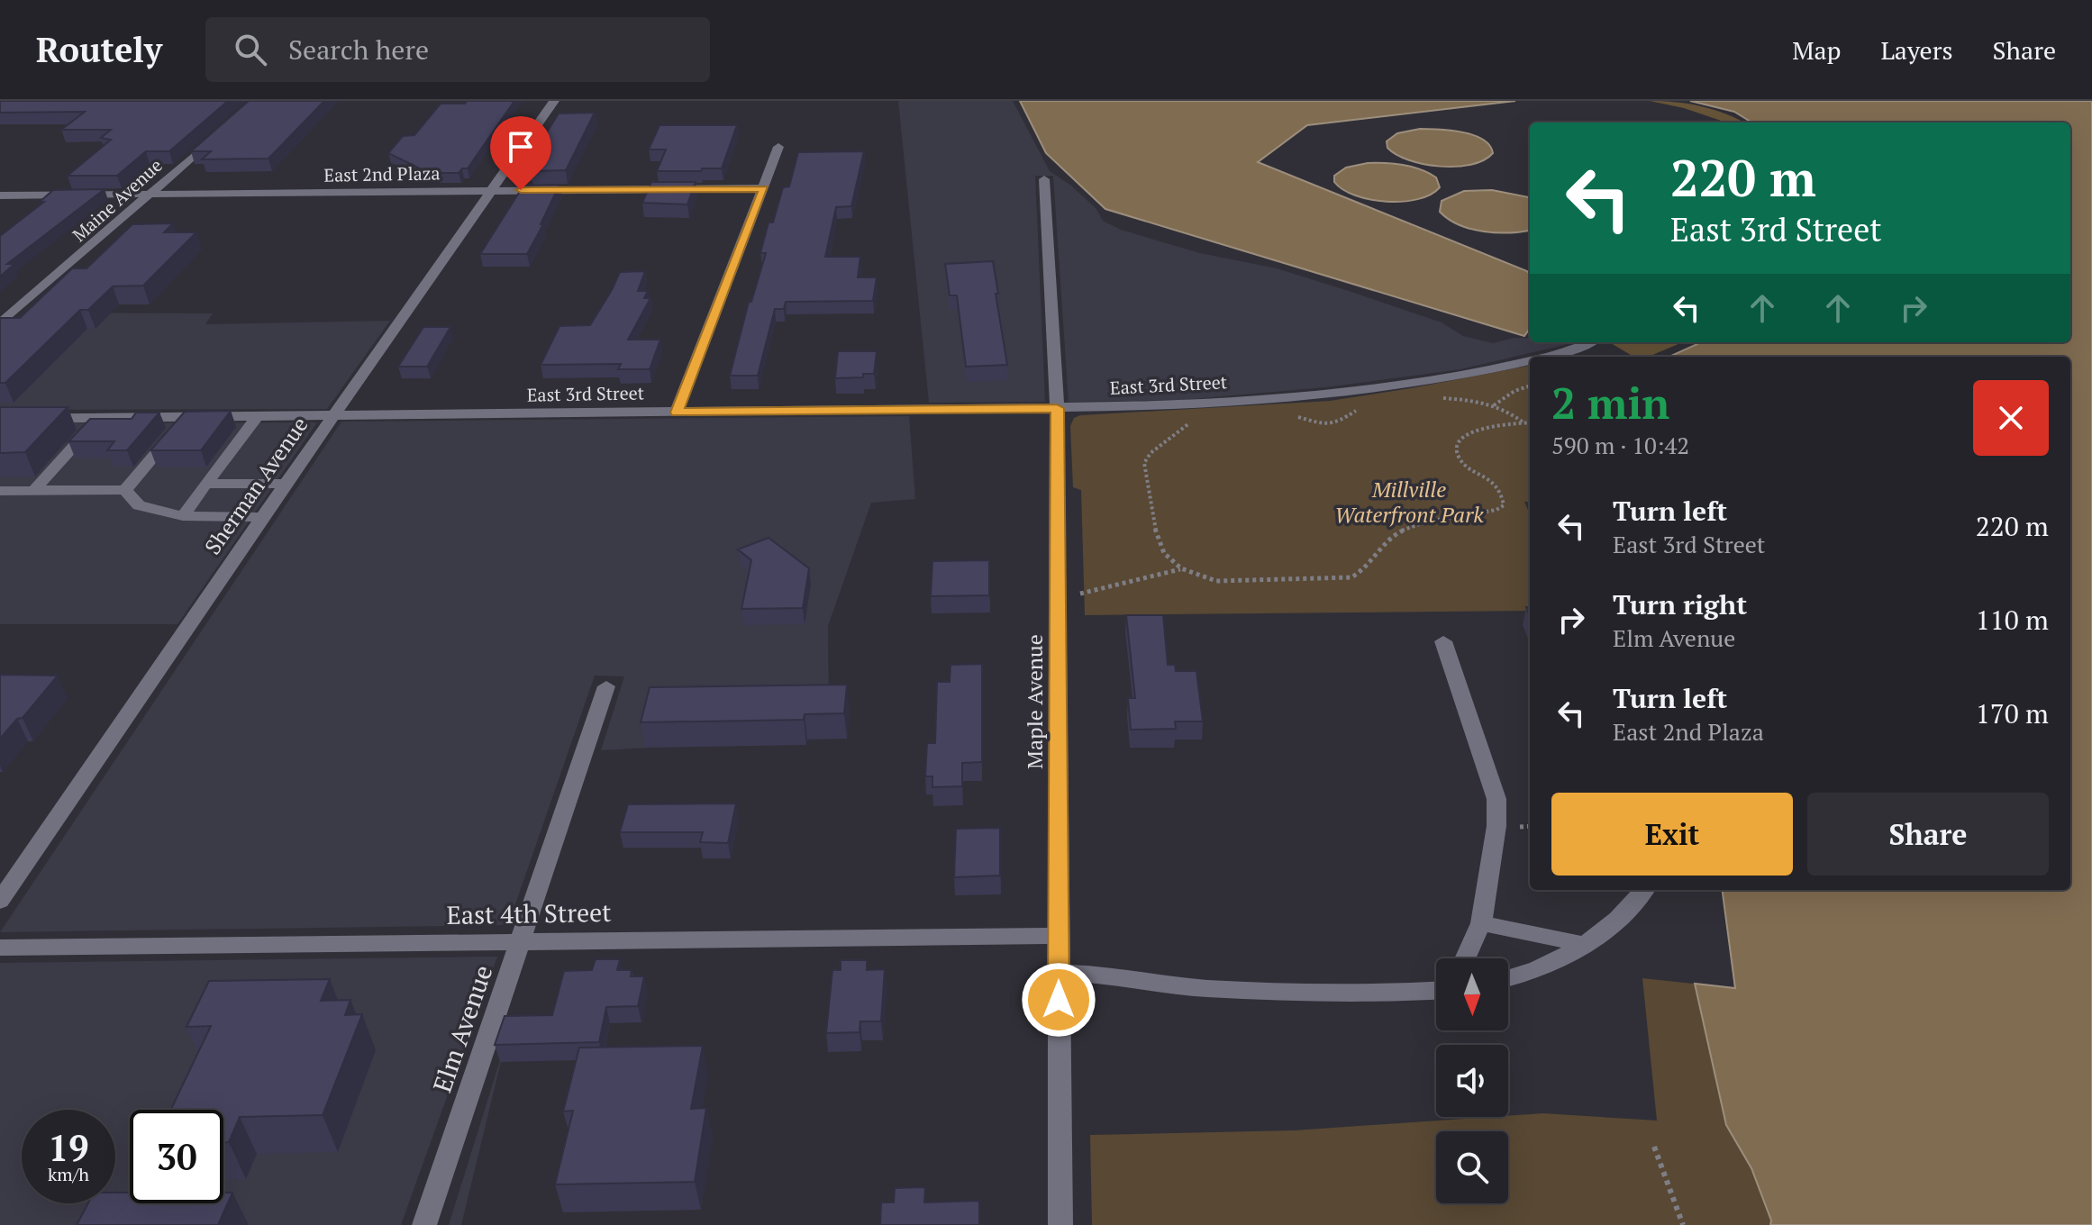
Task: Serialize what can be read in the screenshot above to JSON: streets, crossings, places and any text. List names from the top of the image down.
{
  "streets": {
    "street": [
      "East 2nd Plaza",
      "Maine Avenue",
      "East 3rd Street",
      "Sherman Avenue",
      "Maple Avenue",
      "East 4th Street",
      "Elm Avenue"
    ]
  },
  "crossings": [
    ["East 2nd Plaza", "Maine Avenue"],
    ["East 2nd Plaza", "Sherman Avenue"],
    ["East 3rd Street", "Sherman Avenue"],
    ["East 3rd Street", "Maple Avenue"],
    ["Maple Avenue", "East 4th Street"],
    ["East 4th Street", "Elm Avenue"]
  ],
  "parks": ["Millville Waterfront Park"],
  "north": "bottom",
  "page": {
    "header": "Routely",
    "search": "Search here",
    "nav": ["Map", "Layers", "Share"],
    "turn": ["220 m", "East 3rd Street"],
    "heading": ["2 min", "590 m · 10:42"],
    "list": [
      {
        "name": "Turn left",
        "note": "East 3rd Street",
        "value": "220 m"
      },
      {
        "name": "Turn right",
        "note": "Elm Avenue",
        "value": "110 m"
      },
      {
        "name": "Turn left",
        "note": "East 2nd Plaza",
        "value": "170 m"
      }
    ],
    "buttons": ["Exit", "Share"],
    "speed": "19 km/h",
    "limit": "30"
  }
}
